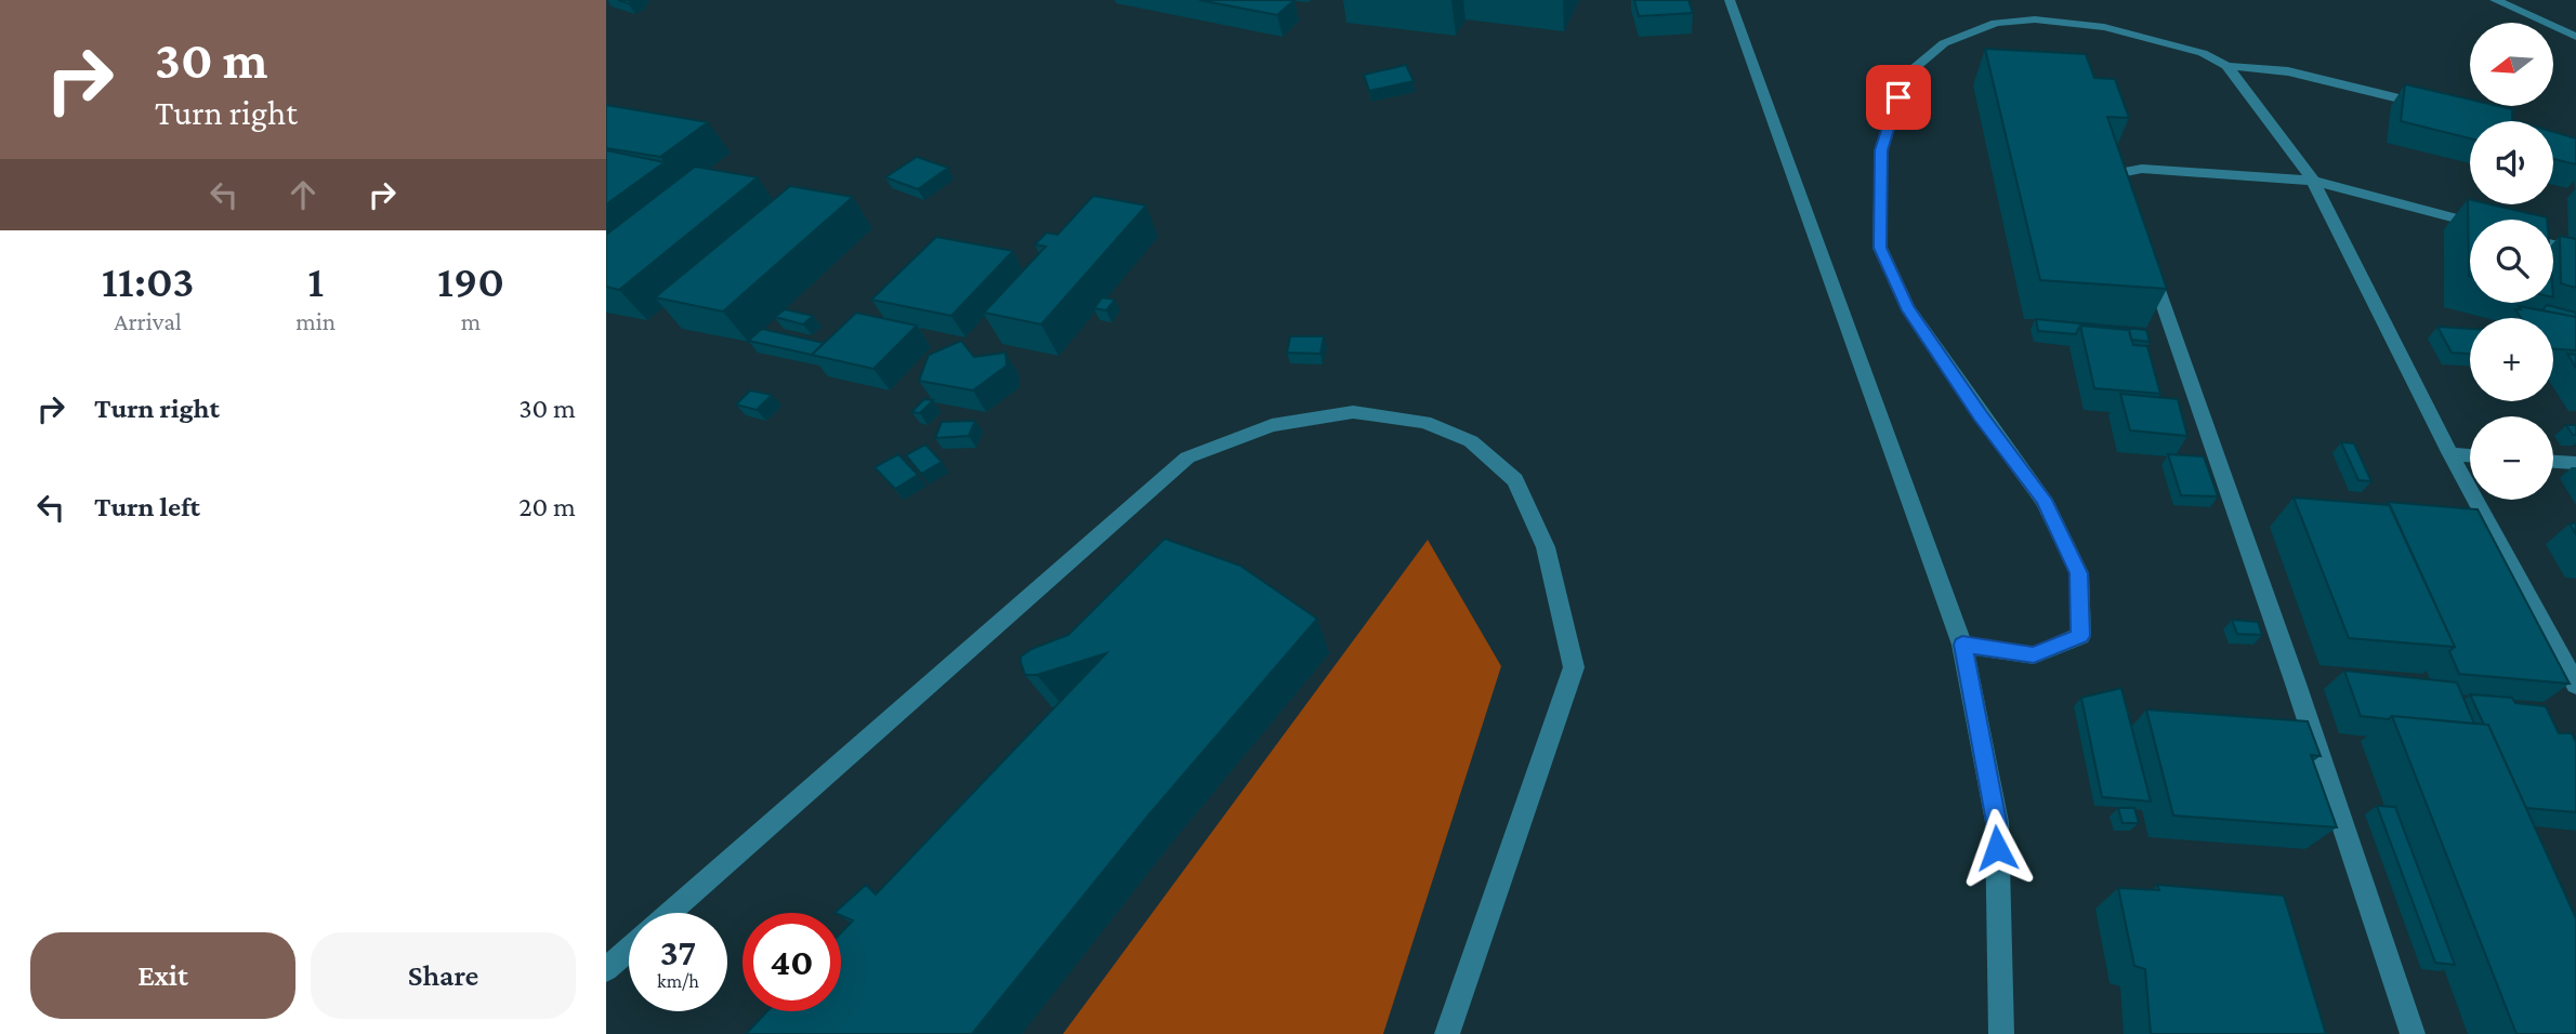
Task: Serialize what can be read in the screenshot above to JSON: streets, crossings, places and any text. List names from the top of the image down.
{
  "north": "left",
  "page": {
    "turn": ["30 m", "Turn right"],
    "map_buttons": ["+", "−"],
    "eta": [
      "11:03",
      "Arrival",
      "1",
      "min",
      "190",
      "m"
    ],
    "list": [
      {
        "name": "Turn right",
        "value": "30 m"
      },
      {
        "name": "Turn left",
        "value": "20 m"
      }
    ],
    "speed": "37 km/h",
    "limit": "40",
    "buttons": ["Exit", "Share"]
  }
}
